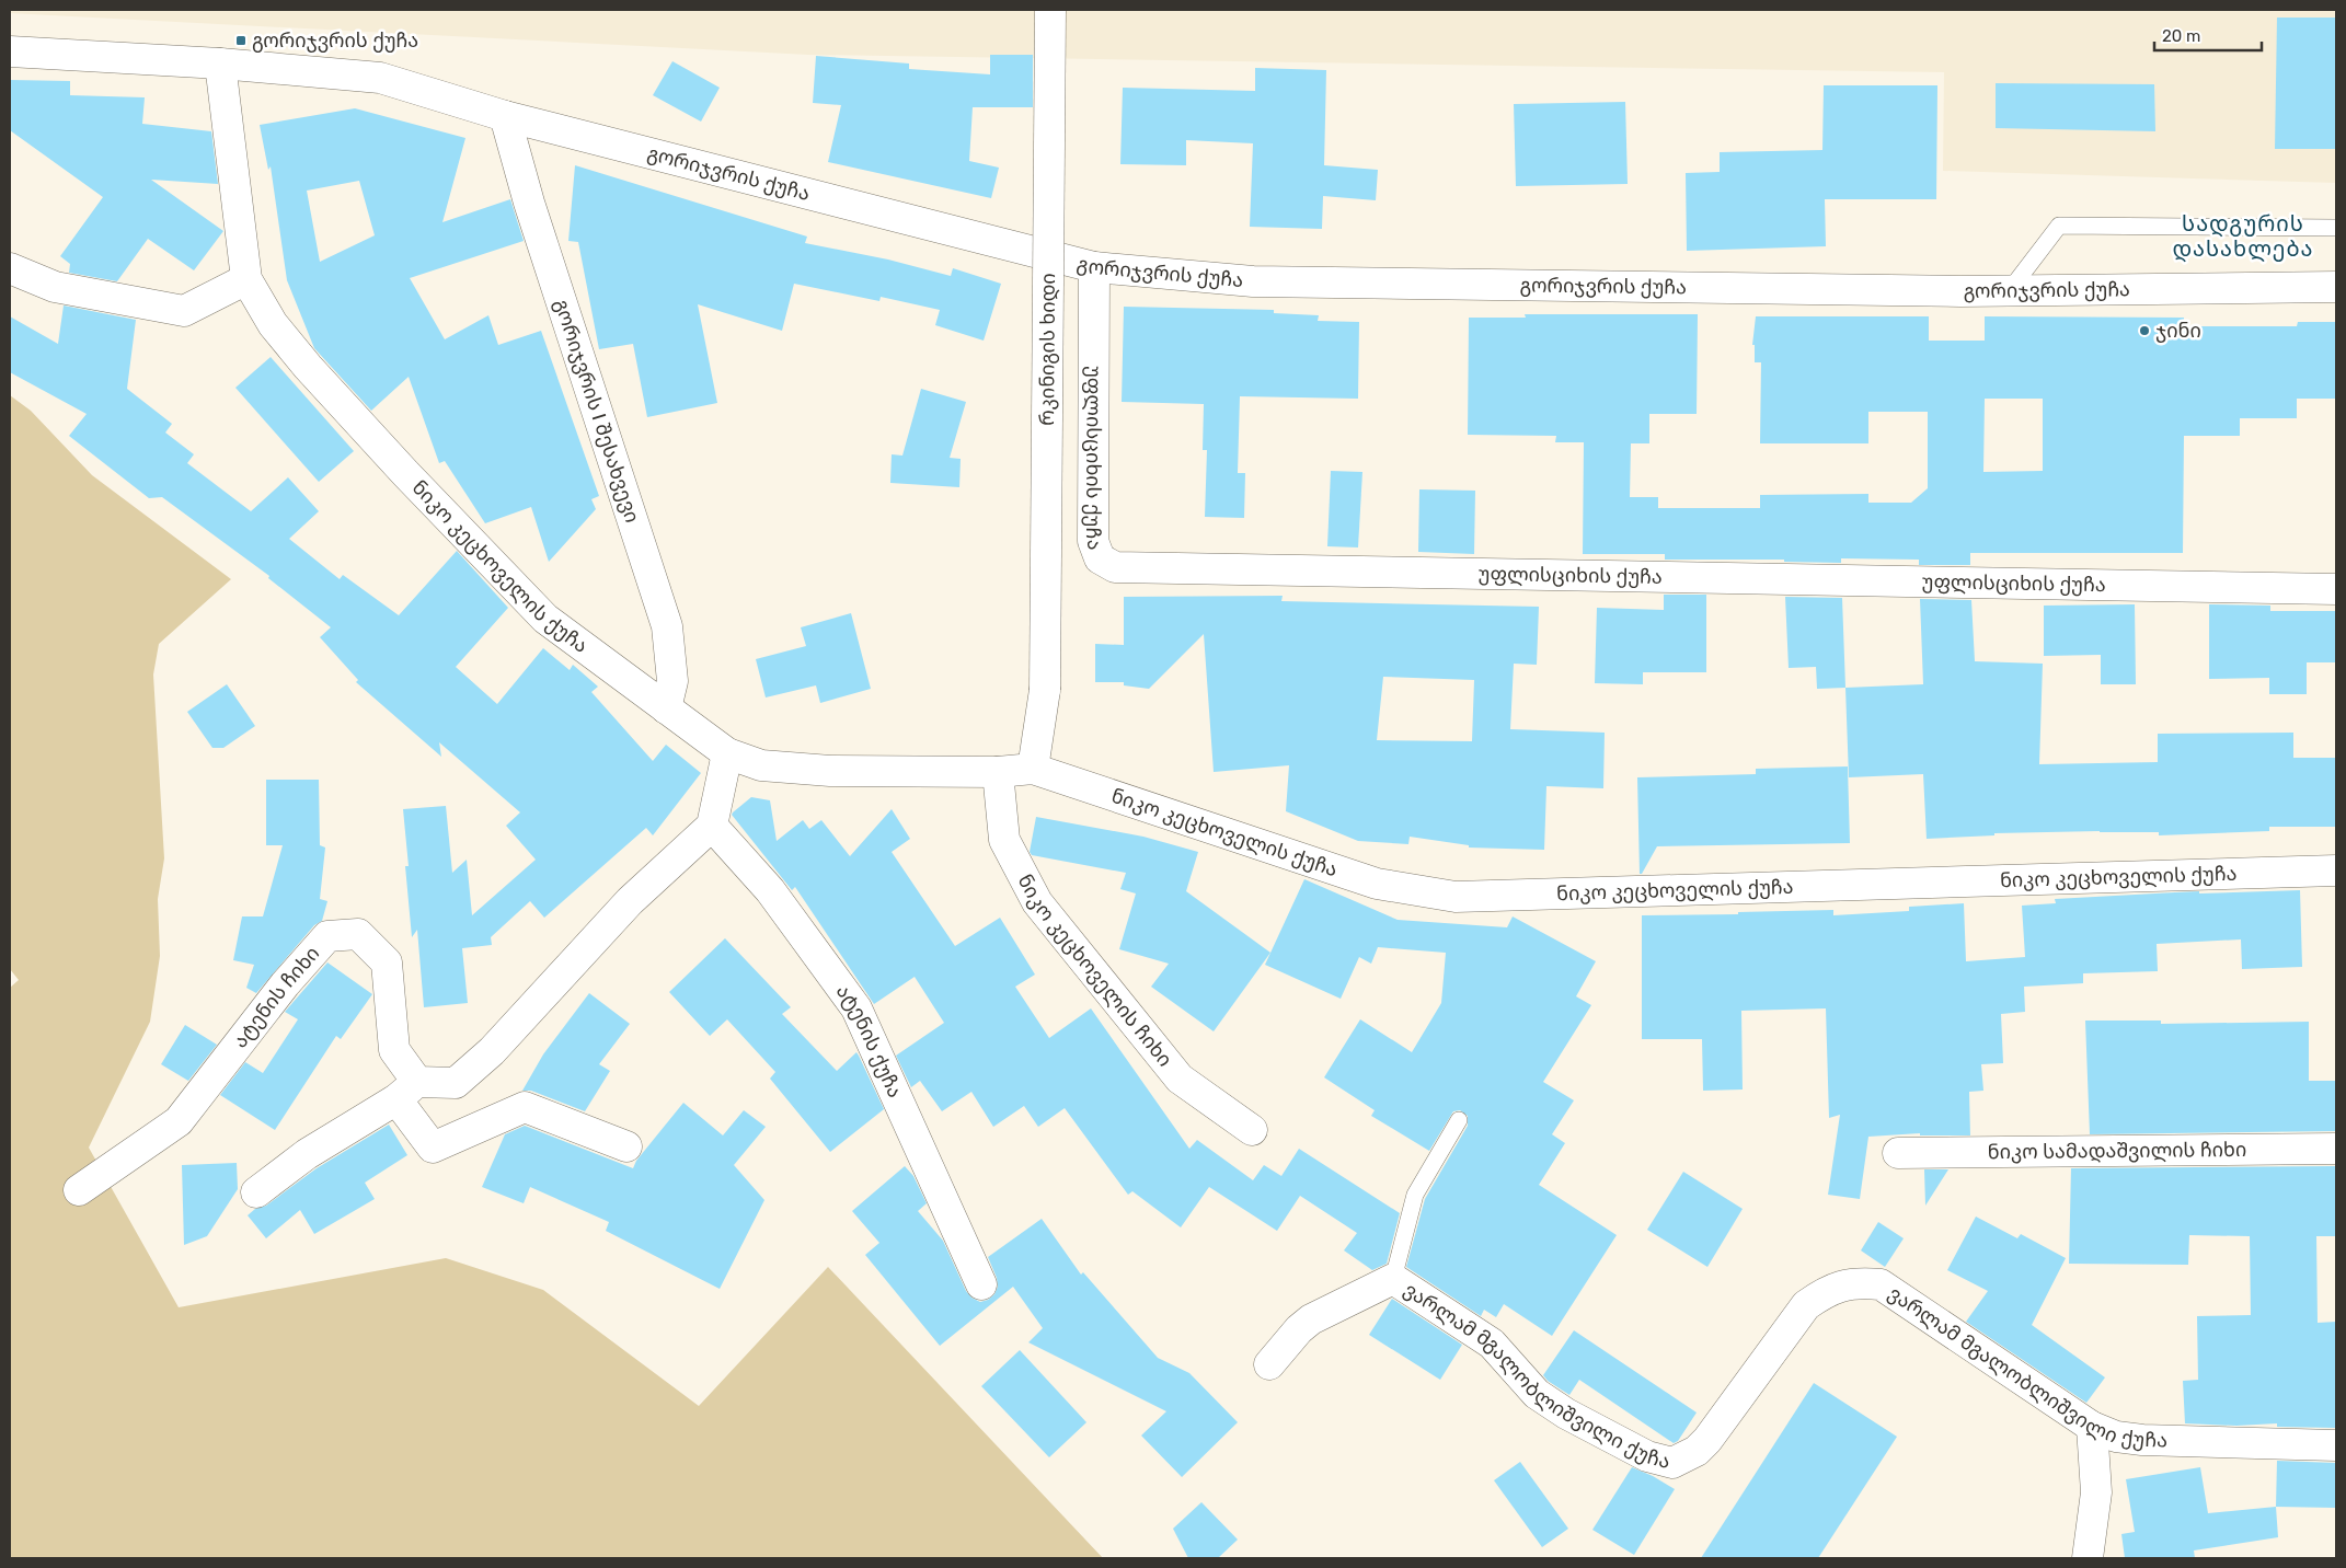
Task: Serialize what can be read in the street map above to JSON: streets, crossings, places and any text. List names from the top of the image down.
{
  "streets": {
    "street": [
      "გორიჯვრის ქუჩა",
      "რკინიგის ხიდი",
      "გორიჯვრის I შესახვევი",
      "უფლისციხის ქუჩა",
      "ნიკო კეცხოველის ქუჩა",
      "ნიკო კეცხოველის ჩიხი",
      "ატენის ჩიხი",
      "ატენის ქუჩა",
      "ნიკო სამადაშვილის ჩიხი",
      "ვარლამ მგალობლიშვილი ქუჩა"
    ]
  },
  "crossings": [
    ["გორიჯვრის ქუჩა", "გორიჯვრის I შესახვევი"],
    ["გორიჯვრის ქუჩა", "უფლისციხის ქუჩა"],
    ["გორიჯვრის ქუჩა", "ნიკო კეცხოველის ქუჩა"],
    ["რკინიგის ხიდი", "ნიკო კეცხოველის ქუჩა"],
    ["გორიჯვრის I შესახვევი", "ნიკო კეცხოველის ქუჩა"],
    ["ნიკო კეცხოველის ქუჩა", "ნიკო კეცხოველის ჩიხი"]
  ],
  "districts": ["სადგურის დასახლება"],
  "places": {
    "transit": ["გორიჯვრის ქუჩა"],
    "other": ["ჯინი"]
  },
  "scale_bar": "20 m"
}
